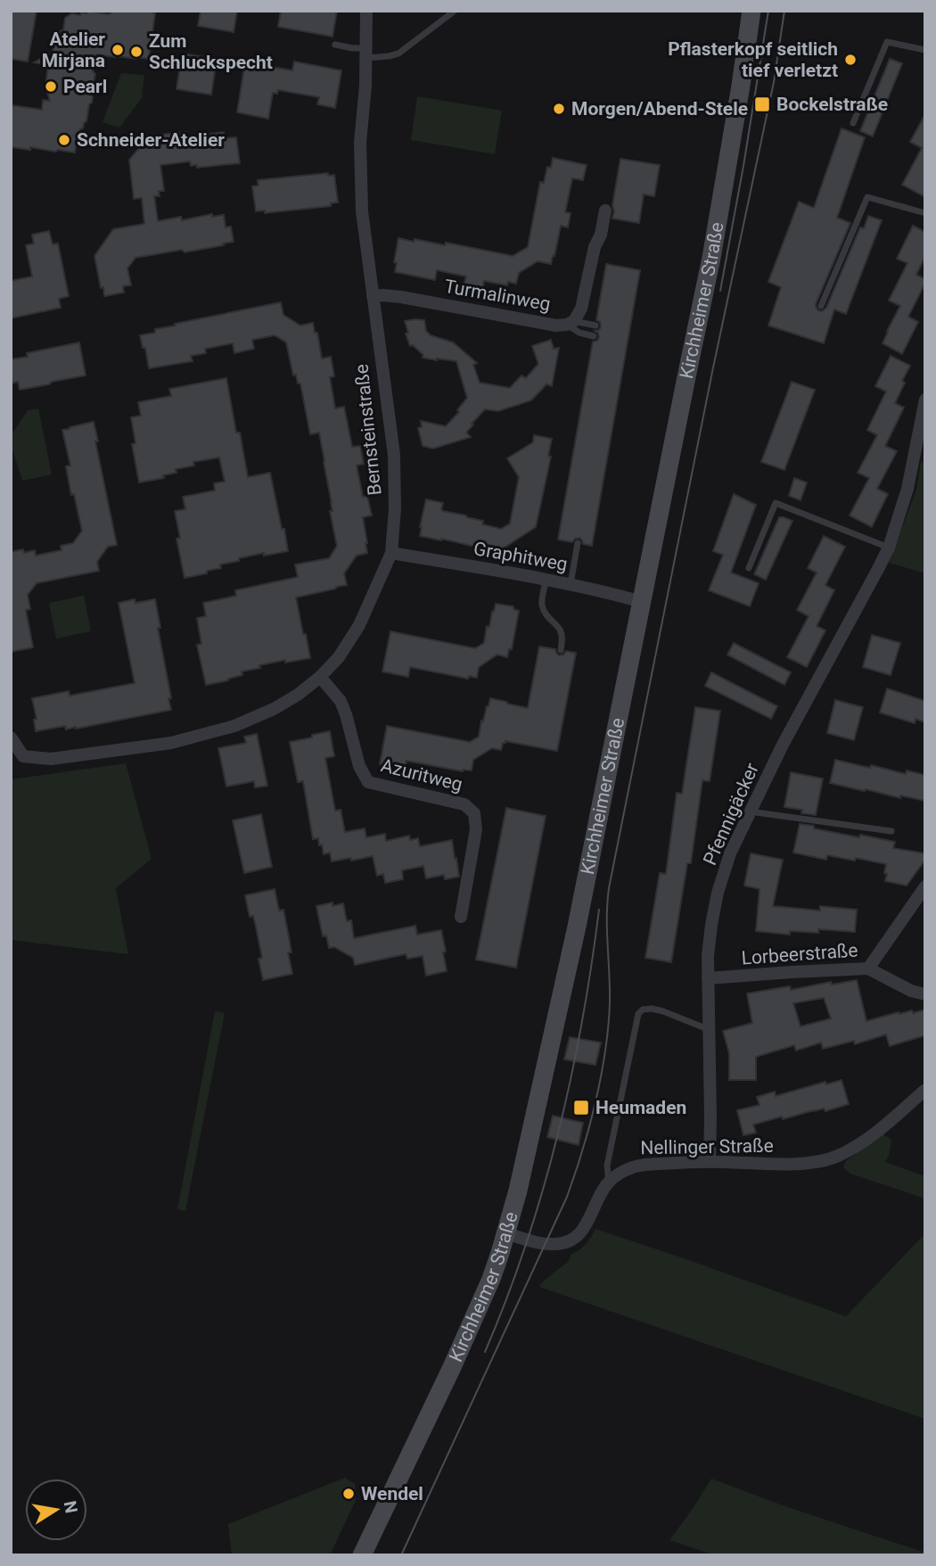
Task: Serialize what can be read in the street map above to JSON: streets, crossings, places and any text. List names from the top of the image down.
{
  "streets": {
    "main road": ["Kirchheimer Straße"],
    "street": [
      "Turmalinweg",
      "Bernsteinstraße",
      "Graphitweg",
      "Azuritweg",
      "Pfennigäcker",
      "Lorbeerstraße",
      "Nellinger Straße"
    ]
  },
  "crossings": [
    ["Turmalinweg", "Bernsteinstraße"],
    ["Kirchheimer Straße", "Graphitweg"],
    ["Kirchheimer Straße", "Nellinger Straße"],
    ["Bernsteinstraße", "Graphitweg"],
    ["Bernsteinstraße", "Azuritweg"],
    ["Pfennigäcker", "Lorbeerstraße"],
    ["Pfennigäcker", "Nellinger Straße"]
  ],
  "places": {
    "other": [
      "Atelier Mirjana",
      "Zum Schluckspecht",
      "Pflasterkopf seitlich tief verletzt",
      "Pearl",
      "Morgen/Abend-Stele",
      "Schneider-Atelier",
      "Wendel"
    ],
    "transit": ["Bockelstraße", "Heumaden"]
  },
  "north": "right"
}
